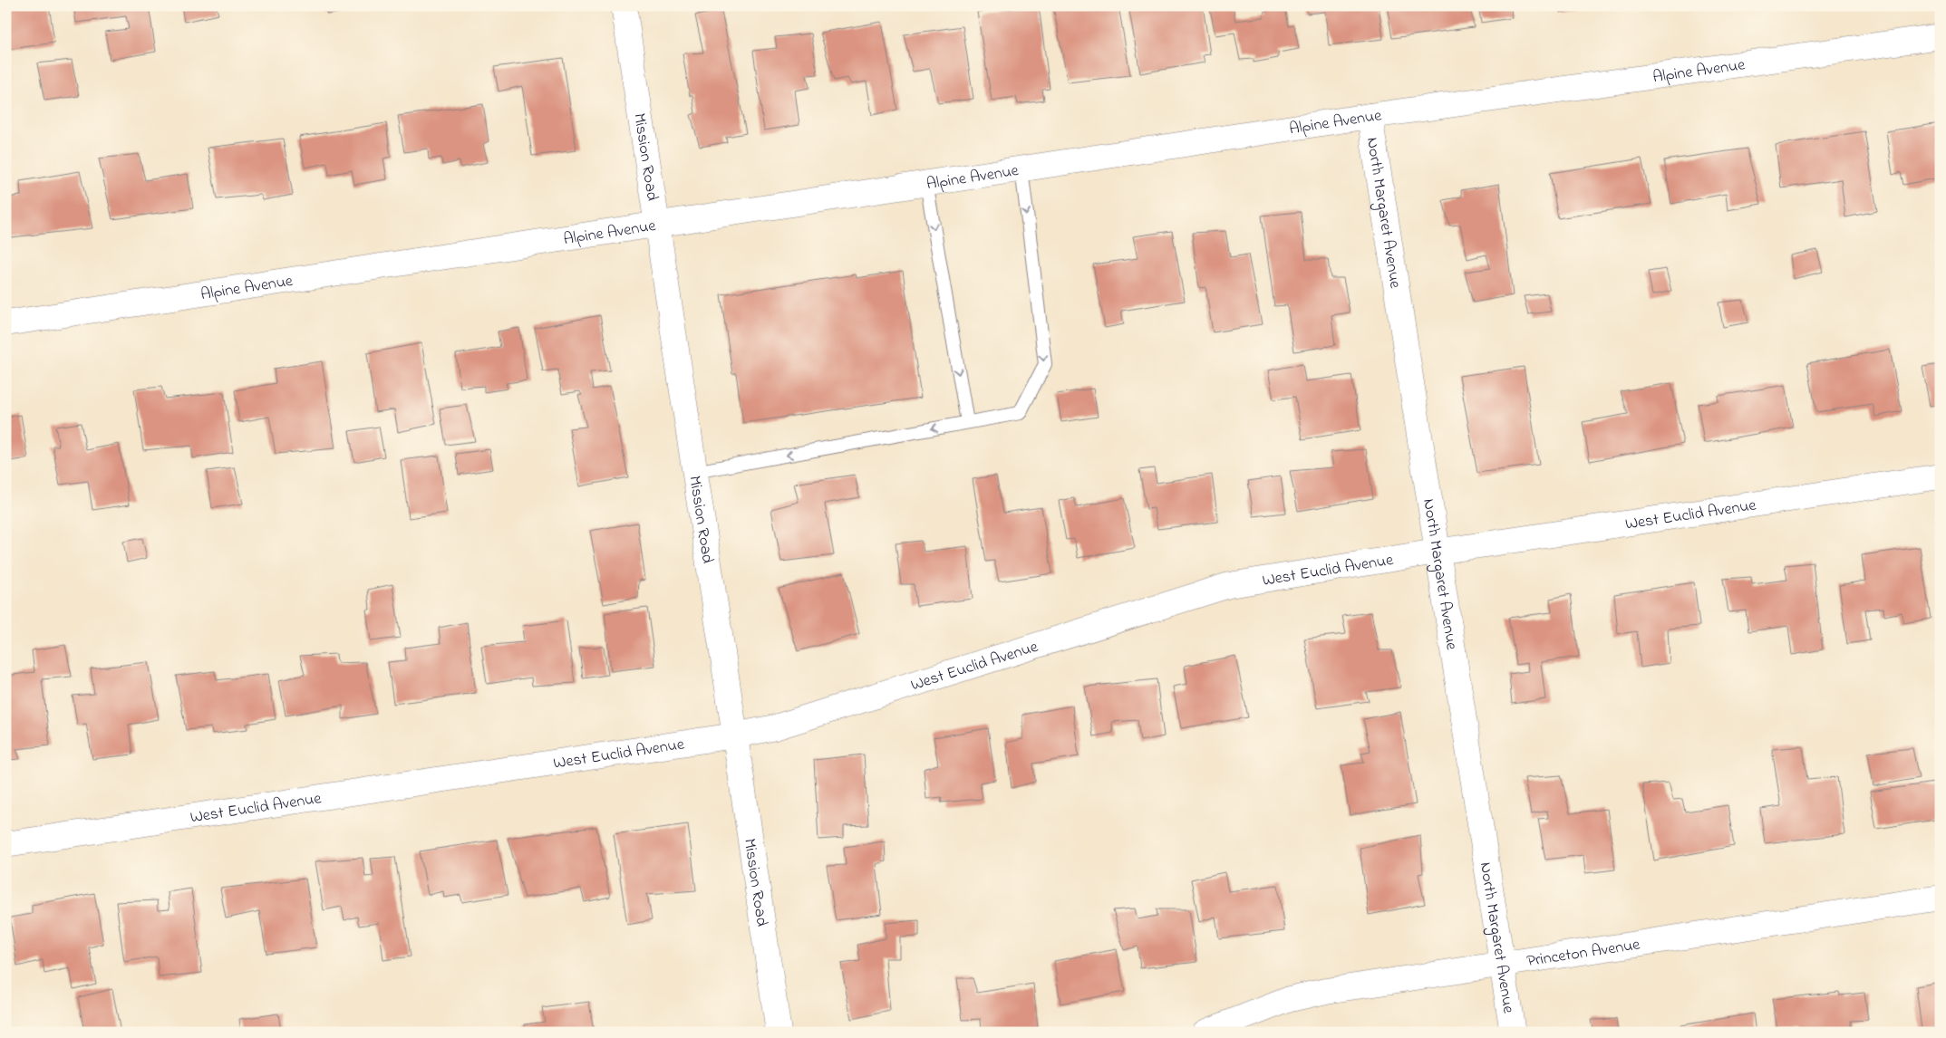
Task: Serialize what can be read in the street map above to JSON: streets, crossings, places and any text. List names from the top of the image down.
{
  "streets": {
    "street": [
      "Alpine Avenue",
      "Mission Road",
      "North Margaret Avenue",
      "West Euclid Avenue",
      "Princeton Avenue"
    ]
  },
  "crossings": [
    ["Alpine Avenue", "Mission Road"],
    ["Alpine Avenue", "North Margaret Avenue"],
    ["Mission Road", "West Euclid Avenue"],
    ["North Margaret Avenue", "West Euclid Avenue"],
    ["North Margaret Avenue", "Princeton Avenue"]
  ]
}
